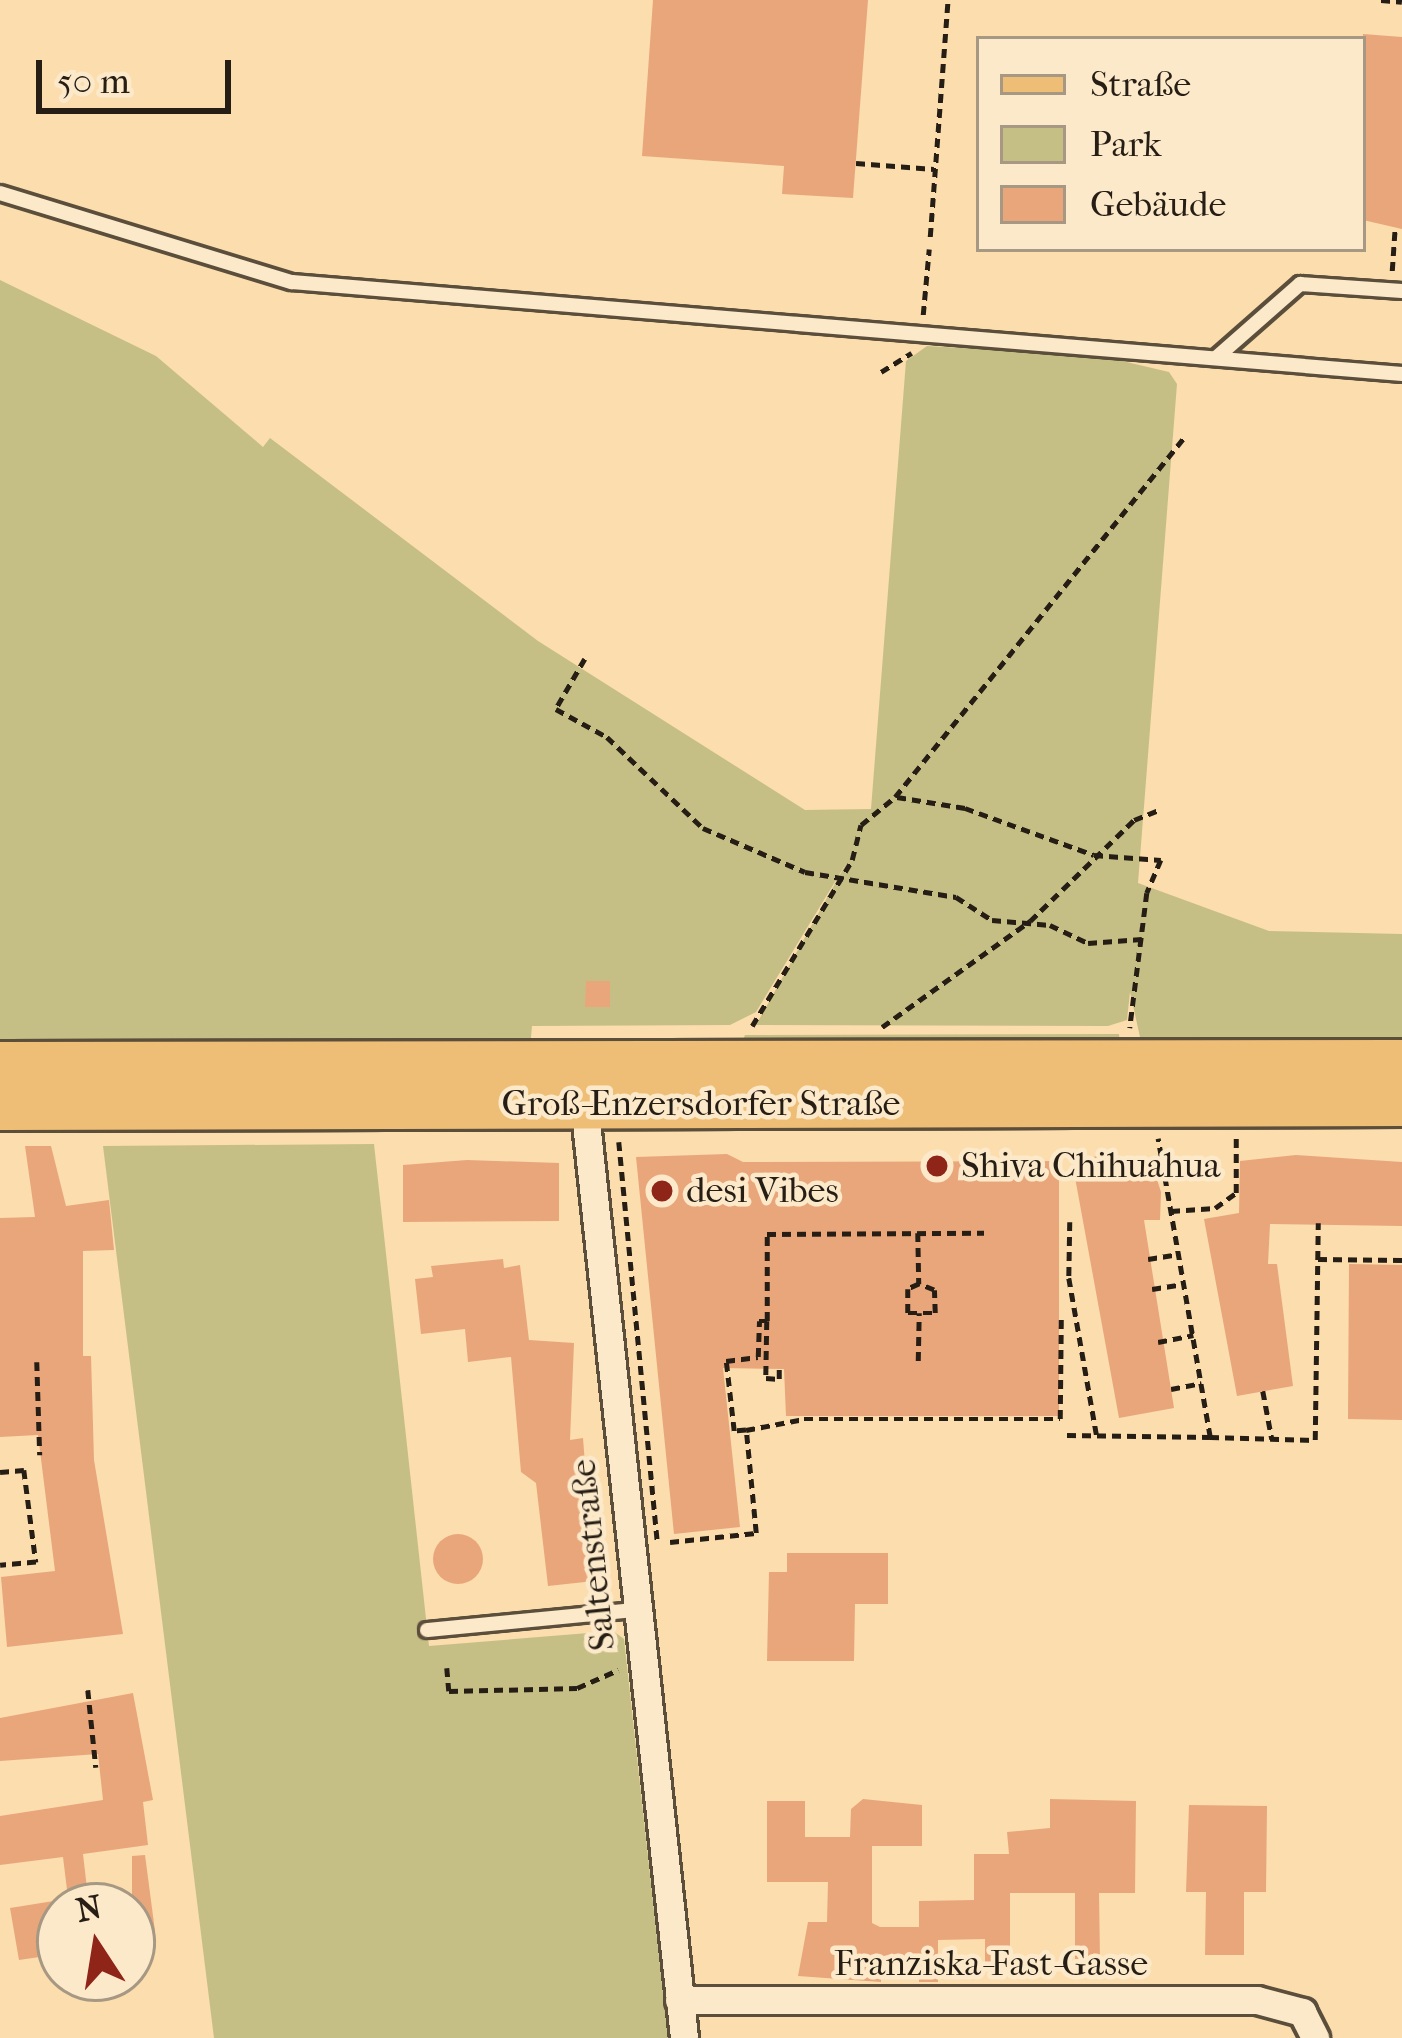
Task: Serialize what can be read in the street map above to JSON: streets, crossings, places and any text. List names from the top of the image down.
{
  "streets": {
    "main road": ["Groß-Enzersdorfer Straße"],
    "street": ["Saltenstraße", "Franziska-Fast-Gasse"]
  },
  "crossings": [
    ["Groß-Enzersdorfer Straße", "Saltenstraße"],
    ["Saltenstraße", "Franziska-Fast-Gasse"]
  ],
  "places": ["Shiva Chihuahua", "desi Vibes"],
  "legend": ["Straße", "Park", "Gebäude"],
  "scale_bar": "50 m",
  "north": "top"
}
